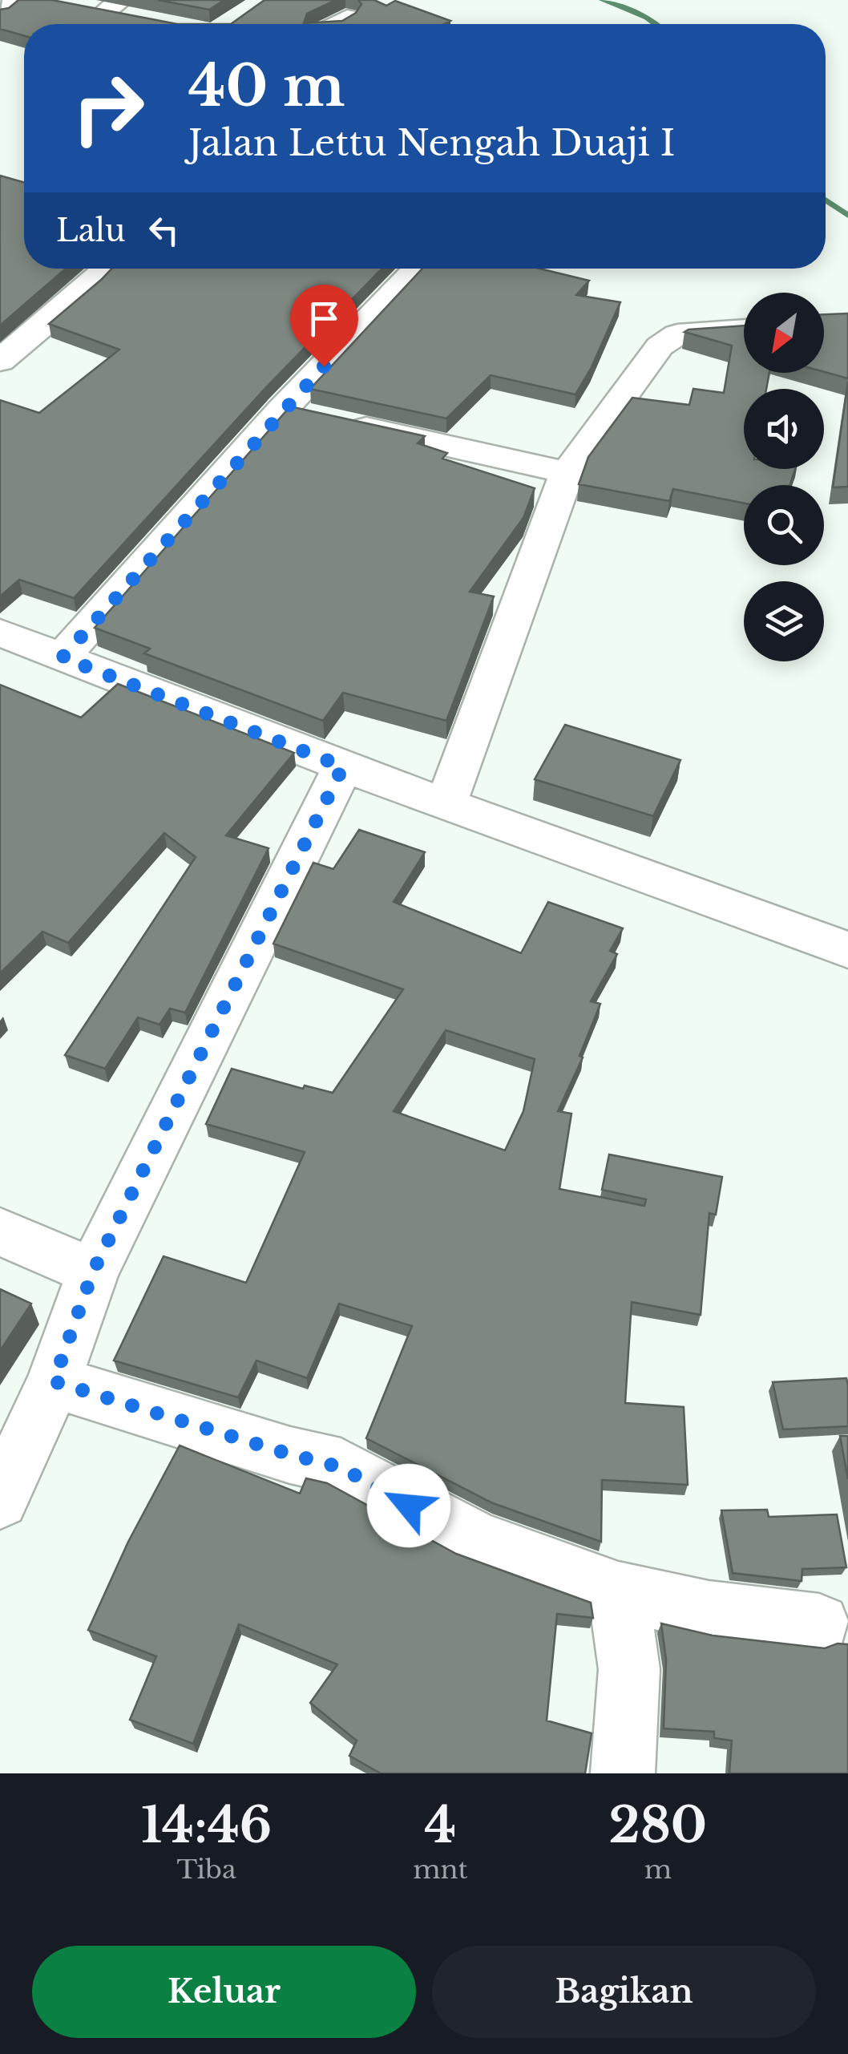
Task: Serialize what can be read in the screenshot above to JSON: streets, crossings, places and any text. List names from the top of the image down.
{
  "north": "bottom left",
  "page": {
    "turn": ["40 m", "Jalan Lettu Nengah Duaji I"],
    "then": "Lalu",
    "eta": [
      "14:46",
      "Tiba",
      "4",
      "mnt",
      "280",
      "m"
    ],
    "buttons": ["Keluar", "Bagikan"]
  }
}
